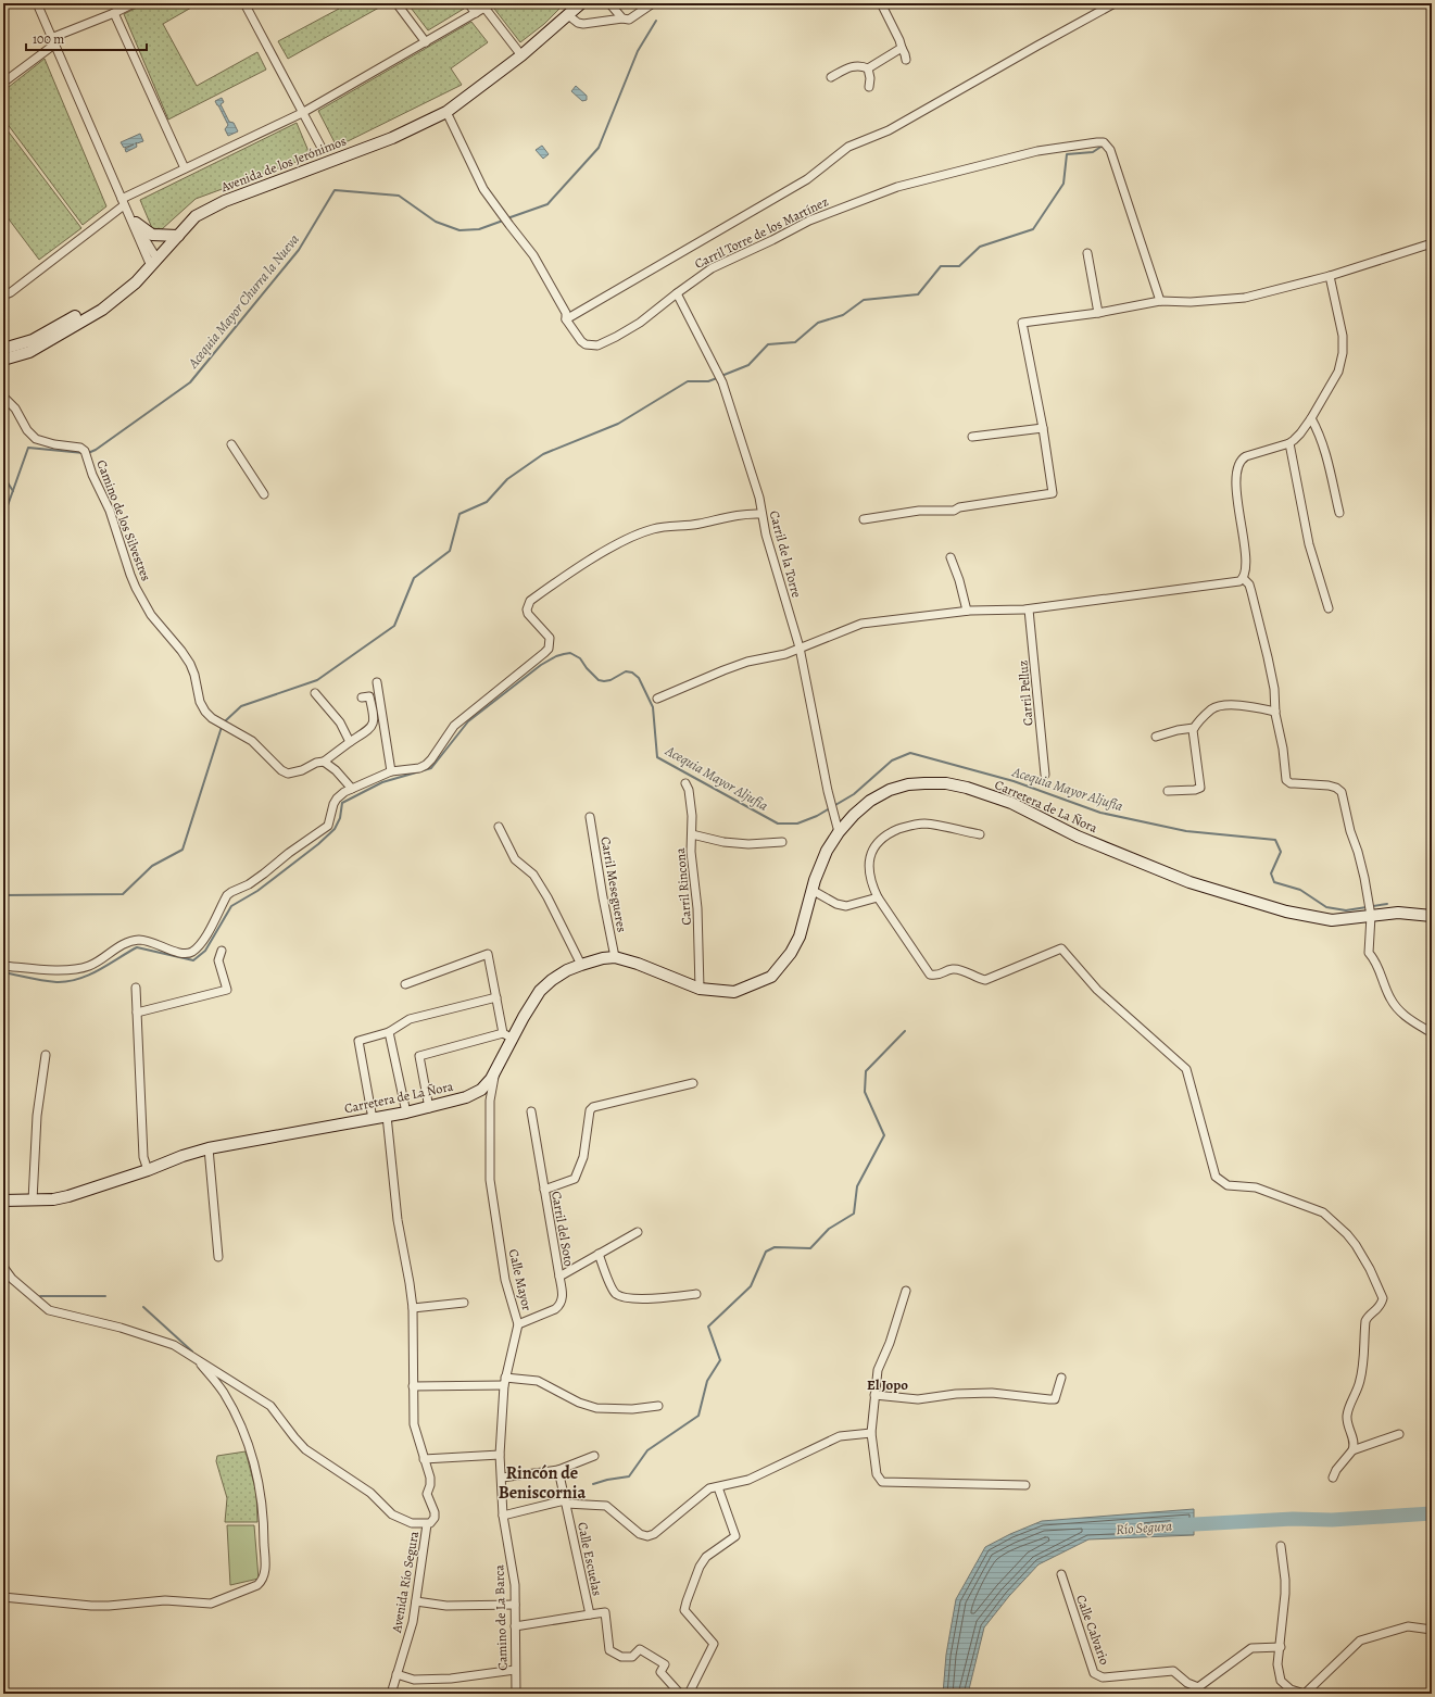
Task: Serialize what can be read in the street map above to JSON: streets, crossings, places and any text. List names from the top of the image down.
{
  "streets": {
    "main road": ["Avenida de los Jerónimos", "Carretera de La Ñora"],
    "street": [
      "Carril Torre de los Martínez",
      "Camino de los Silvestres",
      "Carril de la Torre",
      "Carril Pelluz",
      "Carril Mesegueres",
      "Carril Rincona",
      "Carril del Soto",
      "Calle Mayor",
      "Calle Escuelas",
      "Avenida Río Segura",
      "Camino de La Barca",
      "Calle Calvario"
    ]
  },
  "crossings": [
    ["Avenida de los Jerónimos", "Carril Torre de los Martínez"],
    ["Carril Torre de los Martínez", "Carril de la Torre"],
    ["Carril de la Torre", "Carretera de La Ñora"],
    ["Carretera de La Ñora", "Carril Mesegueres"],
    ["Carretera de La Ñora", "Carril Rincona"],
    ["Carretera de La Ñora", "Calle Mayor"],
    ["Carril del Soto", "Calle Mayor"],
    ["Calle Mayor", "Camino de La Barca"]
  ],
  "districts": ["El Jopo", "Rincón de Beniscornia"],
  "water": ["Acequia Mayor Churra la Nueva", "Acequia Mayor Aljufía", "Río Segura"],
  "scale_bar": "100 m"
}
